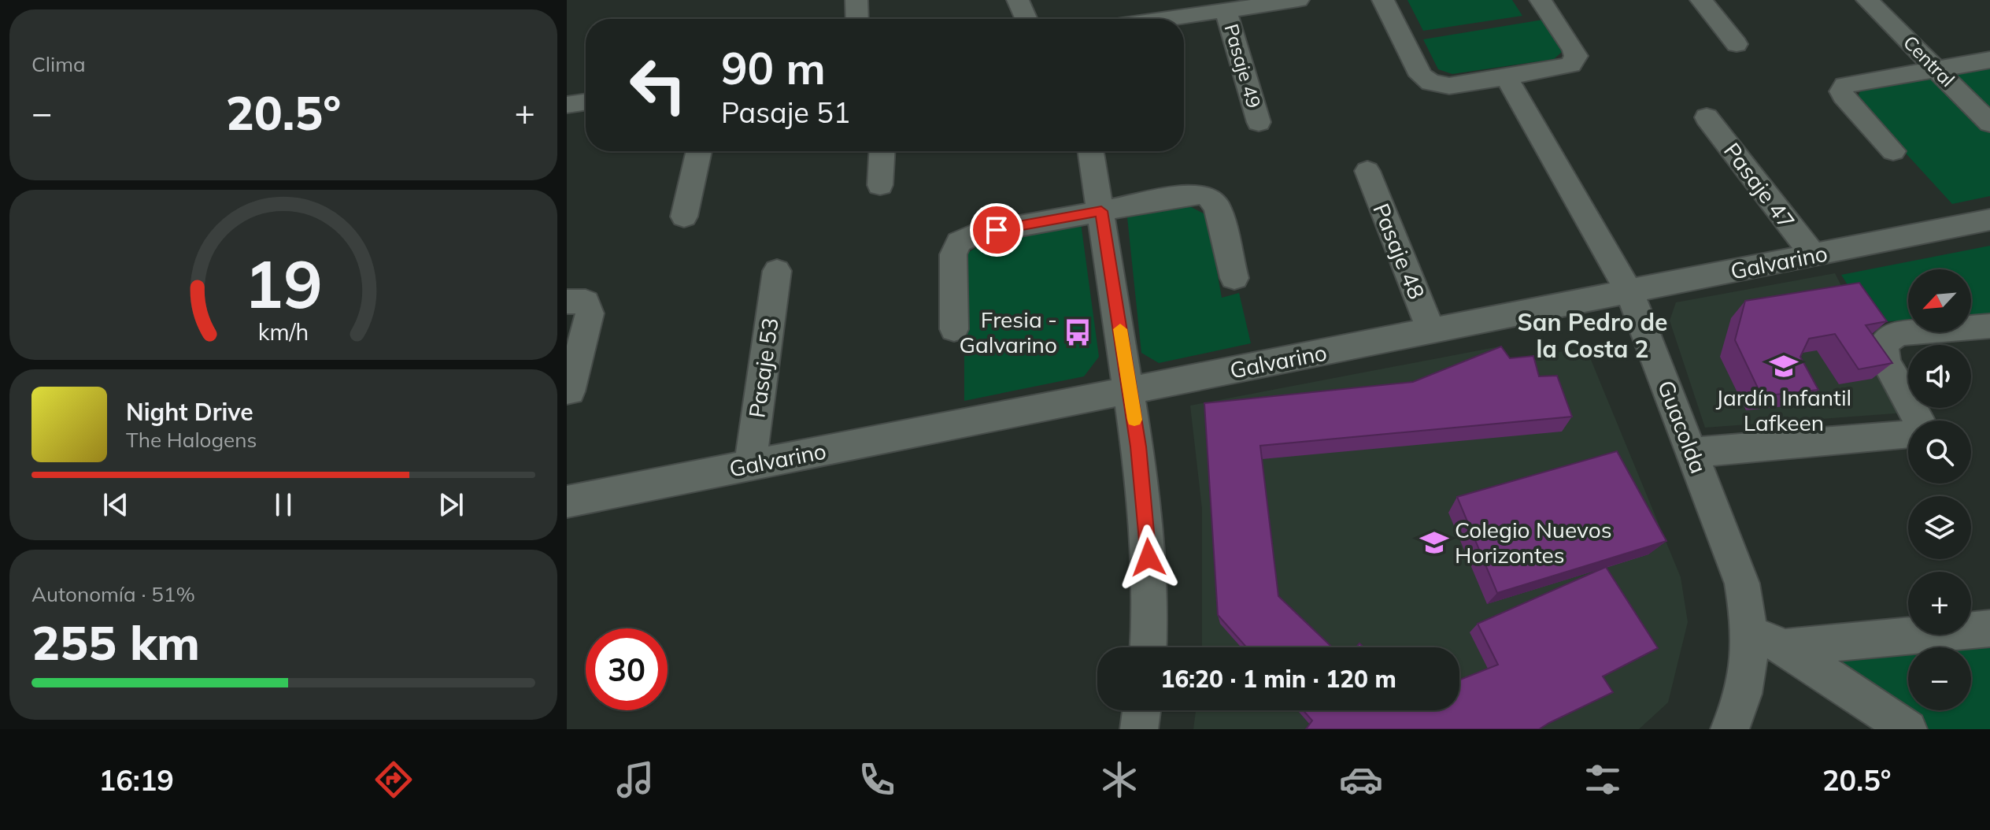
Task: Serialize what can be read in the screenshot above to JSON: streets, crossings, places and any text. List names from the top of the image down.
{
  "streets": {
    "street": [
      "Central",
      "Pasaje 49",
      "Pasaje 47",
      "Pasaje 48",
      "Galvarino",
      "Pasaje 53",
      "Guacolda"
    ]
  },
  "crossings": [
    ["Pasaje 47", "Galvarino"],
    ["Pasaje 48", "Galvarino"],
    ["Galvarino", "Pasaje 53"],
    ["Galvarino", "Guacolda"]
  ],
  "districts": ["San Pedro de la Costa 2"],
  "places": {
    "bus stop": ["Fresia - Galvarino"],
    "school or university": ["Jardín Infantil Lafkeen", "Colegio Nuevos Horizontes"]
  },
  "north": "bottom left",
  "page": {
    "tile": [
      "Clima",
      ["Autonomía · 51%", "255 km"]
    ],
    "turn": ["90 m", "Pasaje 51"],
    "heat": ["−", "20.5°", "+"],
    "map_buttons": ["+", "−"],
    "song": ["Night Drive", "The Halogens"],
    "limit": "30",
    "trip": "16:20 · 1 min · 120 m",
    "tabs": ["16:19", "20.5°"],
    "gauge": ["19", "km/h"]
  }
}
